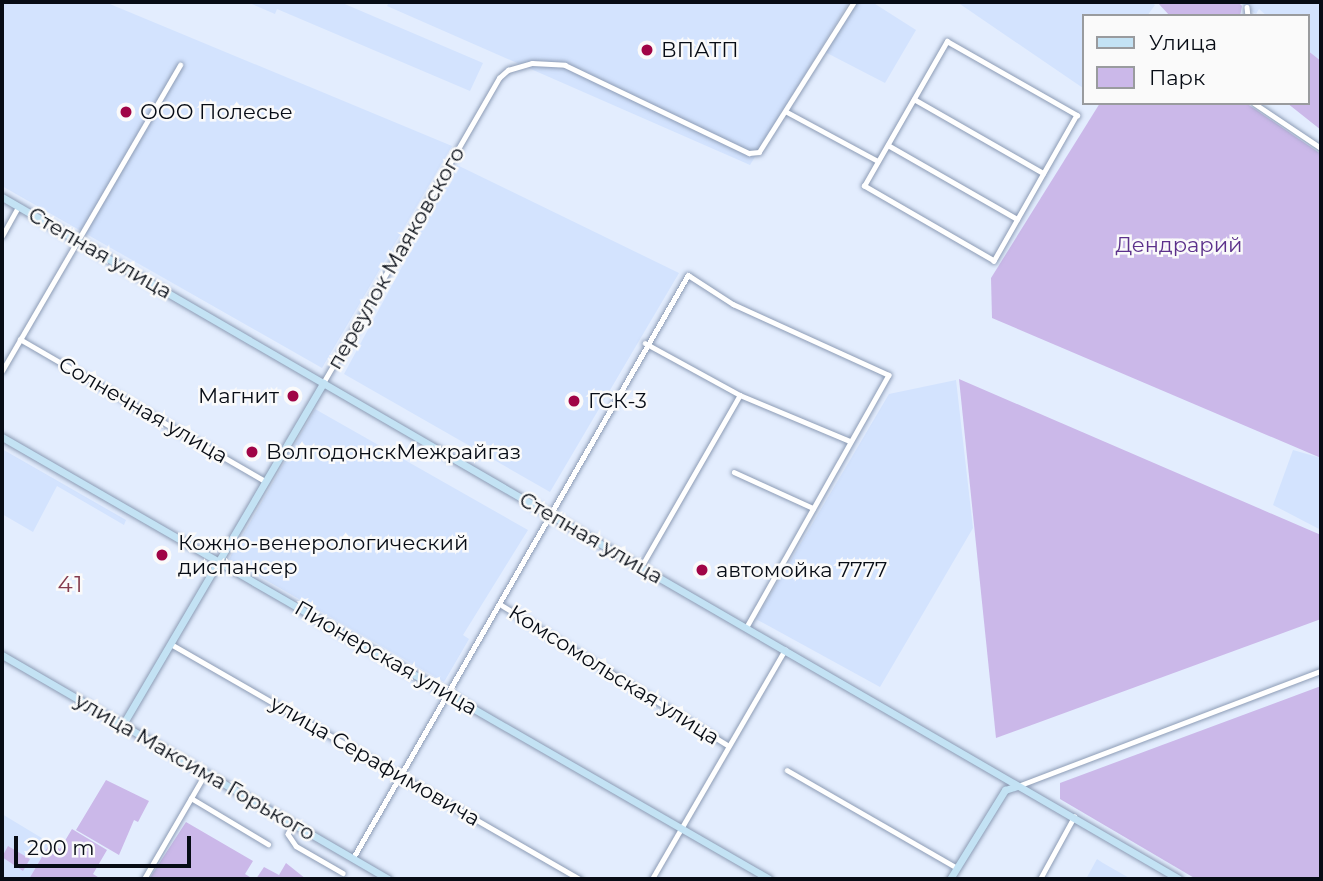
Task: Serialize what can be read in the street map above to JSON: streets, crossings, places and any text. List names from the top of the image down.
{
  "streets": {
    "street": [
      "Степная улица",
      "переулок Маяковского",
      "Солнечная улица",
      "Пионерская улица",
      "Комсомольская улица",
      "улица Серафимовича",
      "улица Максима Горького"
    ]
  },
  "crossings": [
    ["Степная улица", "переулок Маяковского"],
    ["переулок Маяковского", "Солнечная улица"],
    ["переулок Маяковского", "Пионерская улица"],
    ["переулок Маяковского", "улица Серафимовича"],
    ["переулок Маяковского", "улица Максима Горького"]
  ],
  "districts": ["41"],
  "parks": ["Дендрарий"],
  "places": [
    "ВПАТП",
    "ООО Полесье",
    "Магнит",
    "ГСК-3",
    "ВолгодонскМежрайгаз",
    "Кожно-венерологический диспансер",
    "автомойка 7777"
  ],
  "legend": ["Улица", "Парк"],
  "scale_bar": "200 m"
}
